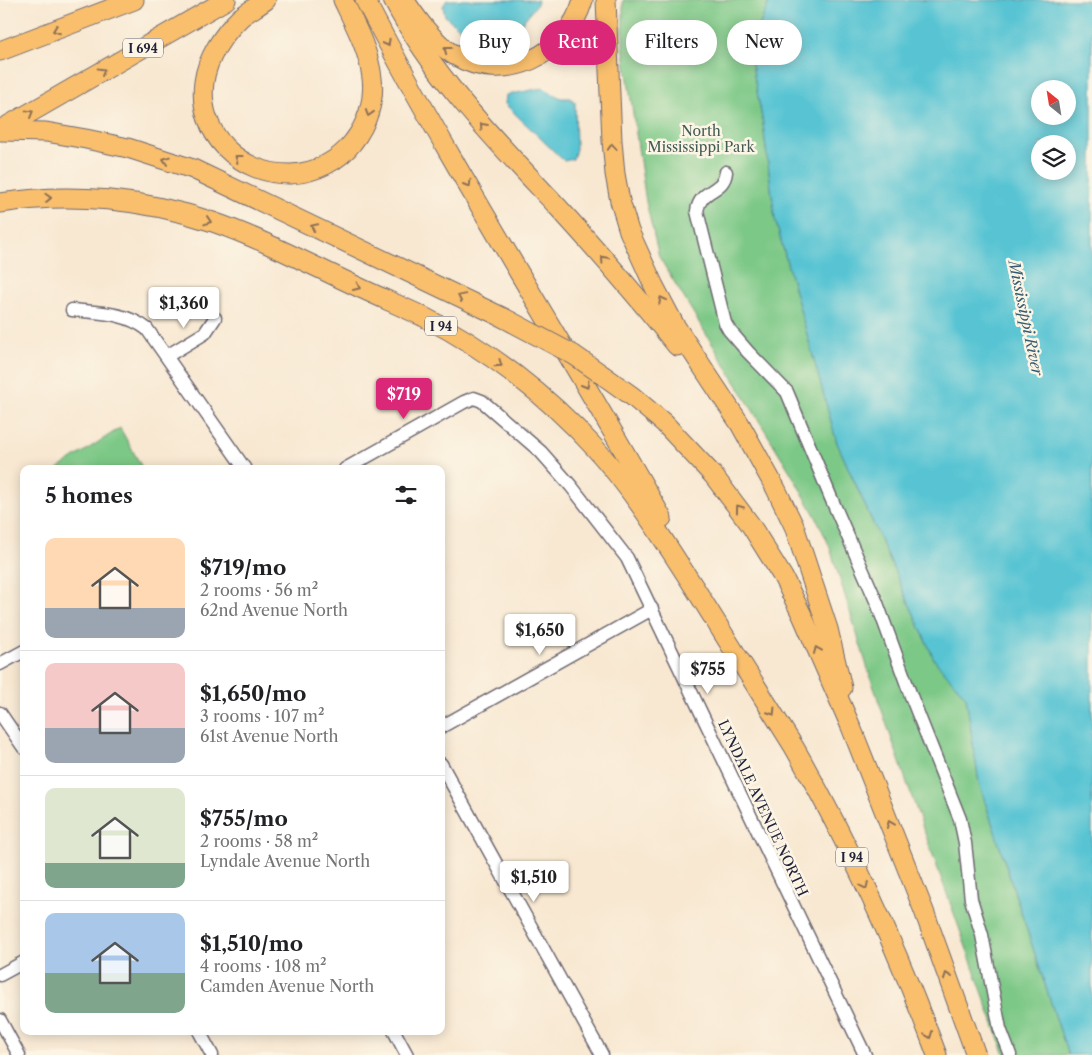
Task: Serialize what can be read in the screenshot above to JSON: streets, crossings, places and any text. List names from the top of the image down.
{
  "streets": {
    "highway": ["I 694", "I 94"],
    "street": ["LYNDALE AVENUE NORTH"]
  },
  "crossings": [
    ["I 694", "I 94"]
  ],
  "water": ["Mississippi River"],
  "parks": ["North Mississippi Park"],
  "north": "top left",
  "page": {
    "chip": [
      "Buy",
      "Rent",
      "Filters",
      "New"
    ],
    "price": [
      "$1,360",
      "$719",
      "$1,650",
      "$755",
      "$1,510"
    ],
    "heading": "5 homes",
    "list": [
      {
        "name": "$719/mo",
        "note": "2 rooms · 56 m² · 62nd Avenue North"
      },
      {
        "name": "$1,650/mo",
        "note": "3 rooms · 107 m² · 61st Avenue North"
      },
      {
        "name": "$755/mo",
        "note": "2 rooms · 58 m² · Lyndale Avenue North"
      },
      {
        "name": "$1,510/mo",
        "note": "4 rooms · 108 m² · Camden Avenue North"
      }
    ]
  }
}
